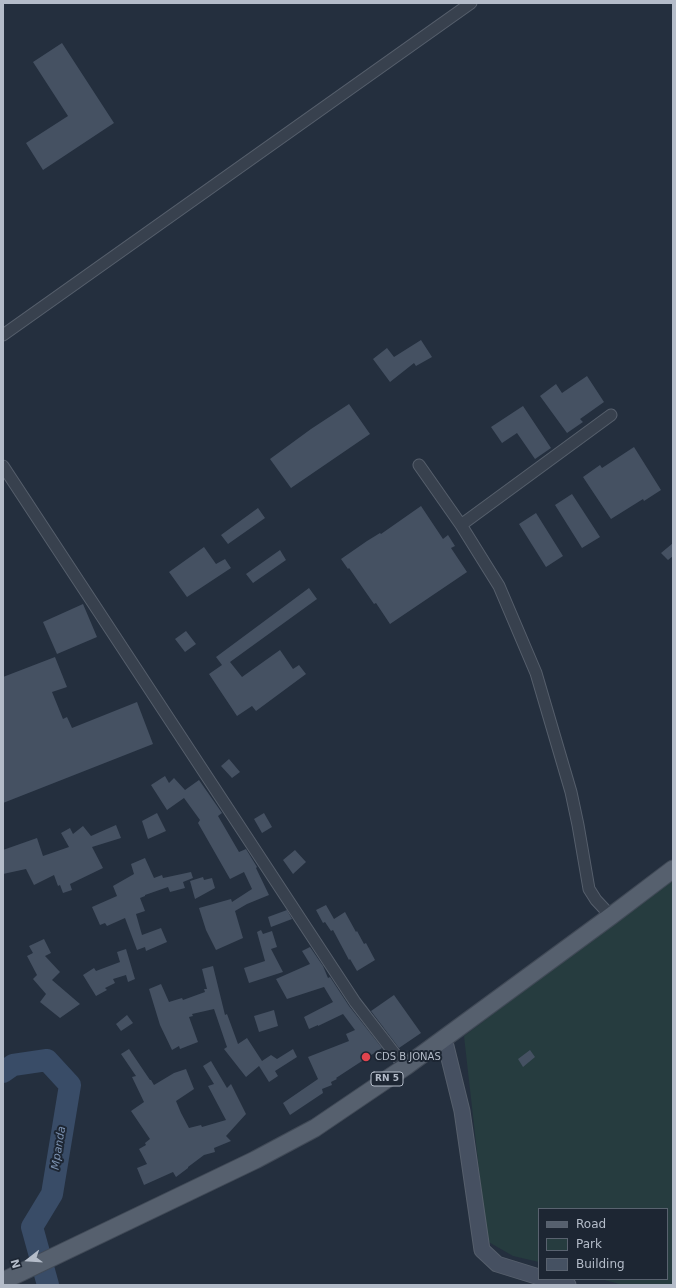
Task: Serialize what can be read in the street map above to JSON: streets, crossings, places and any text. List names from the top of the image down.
{
  "streets": {
    "main road": ["RN 5"]
  },
  "water": ["Mpanda"],
  "places": ["CDS B JONAS"],
  "legend": ["Road", "Park", "Building"],
  "north": "left"
}
